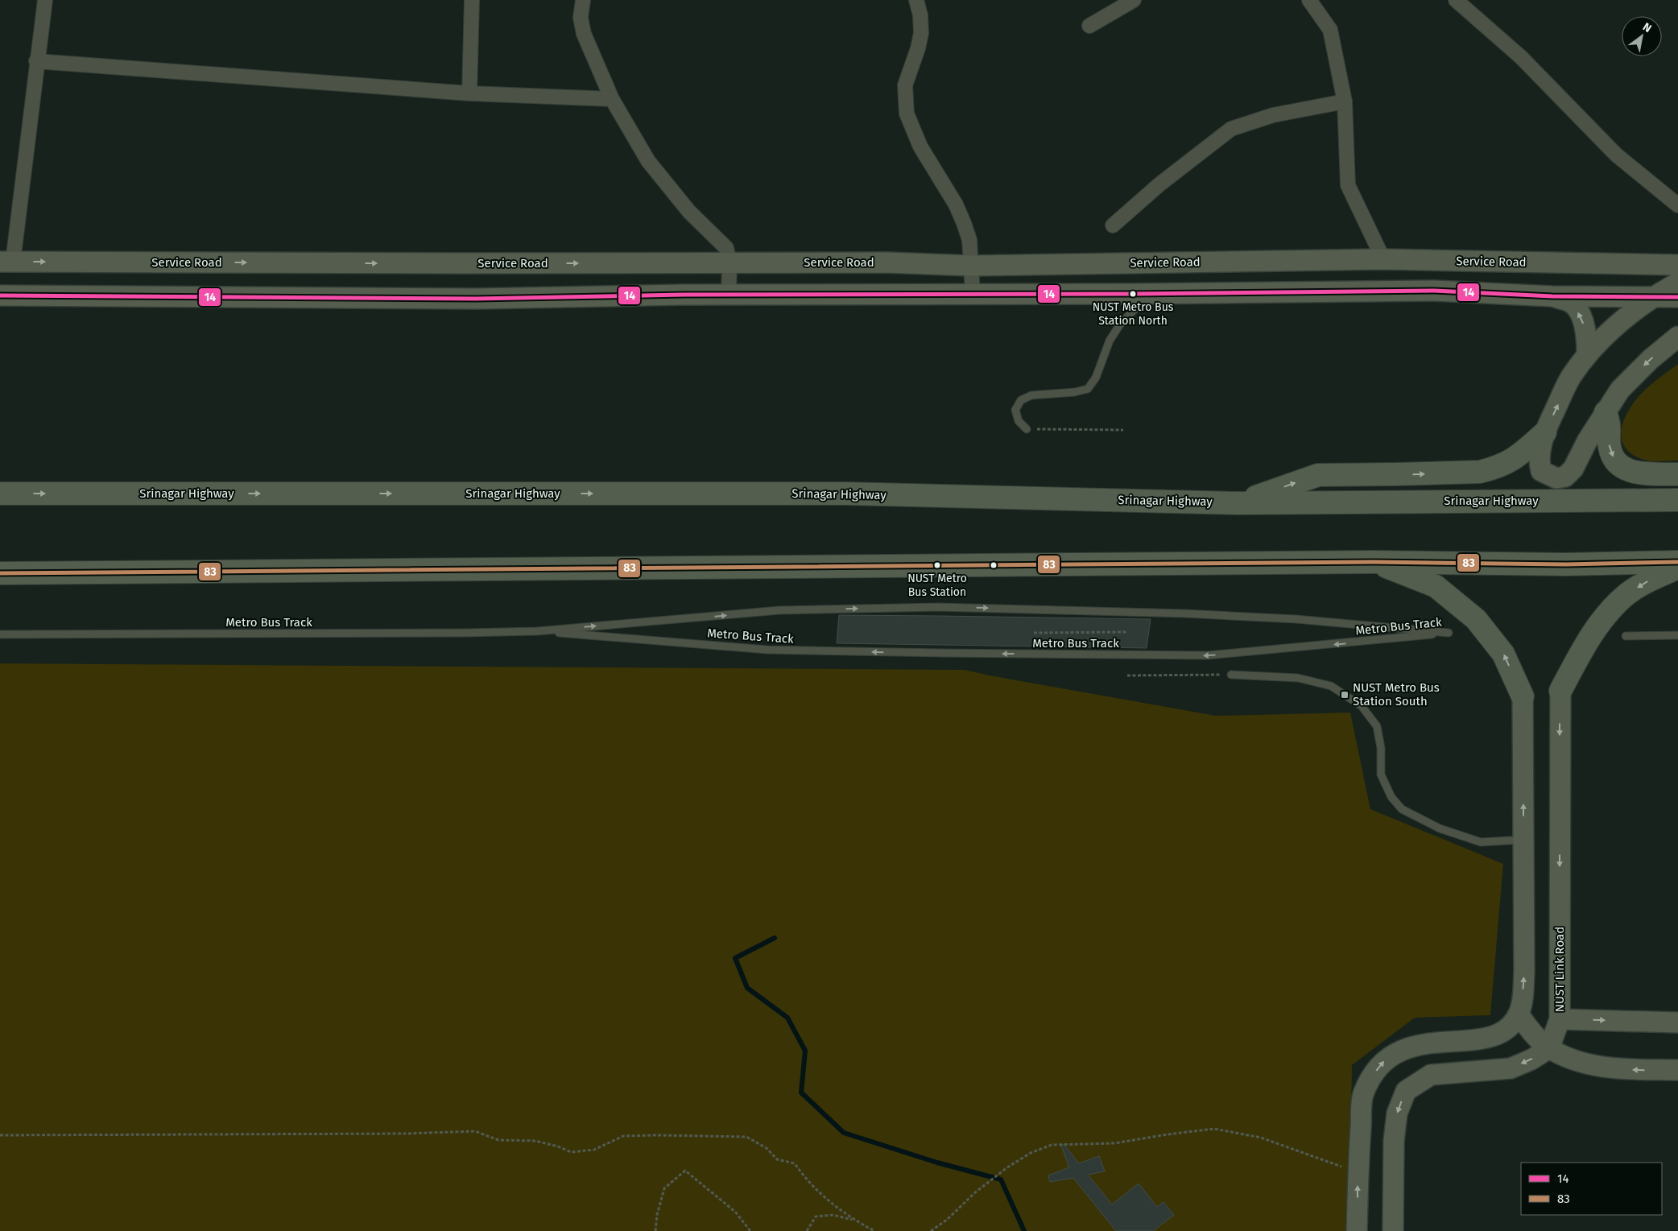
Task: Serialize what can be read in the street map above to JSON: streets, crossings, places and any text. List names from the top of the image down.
{
  "streets": {
    "highway": ["Srinagar Highway"],
    "main road": ["Service Road", "NUST Link Road"],
    "lane": ["Metro Bus Track"]
  },
  "places": {
    "other": ["NUST Metro Bus Station North", "NUST Metro Bus Station"],
    "transit": ["NUST Metro Bus Station South"]
  },
  "lines": ["transit line 14", "transit line 83"],
  "legend": ["14", "83"],
  "north": "top right"
}
